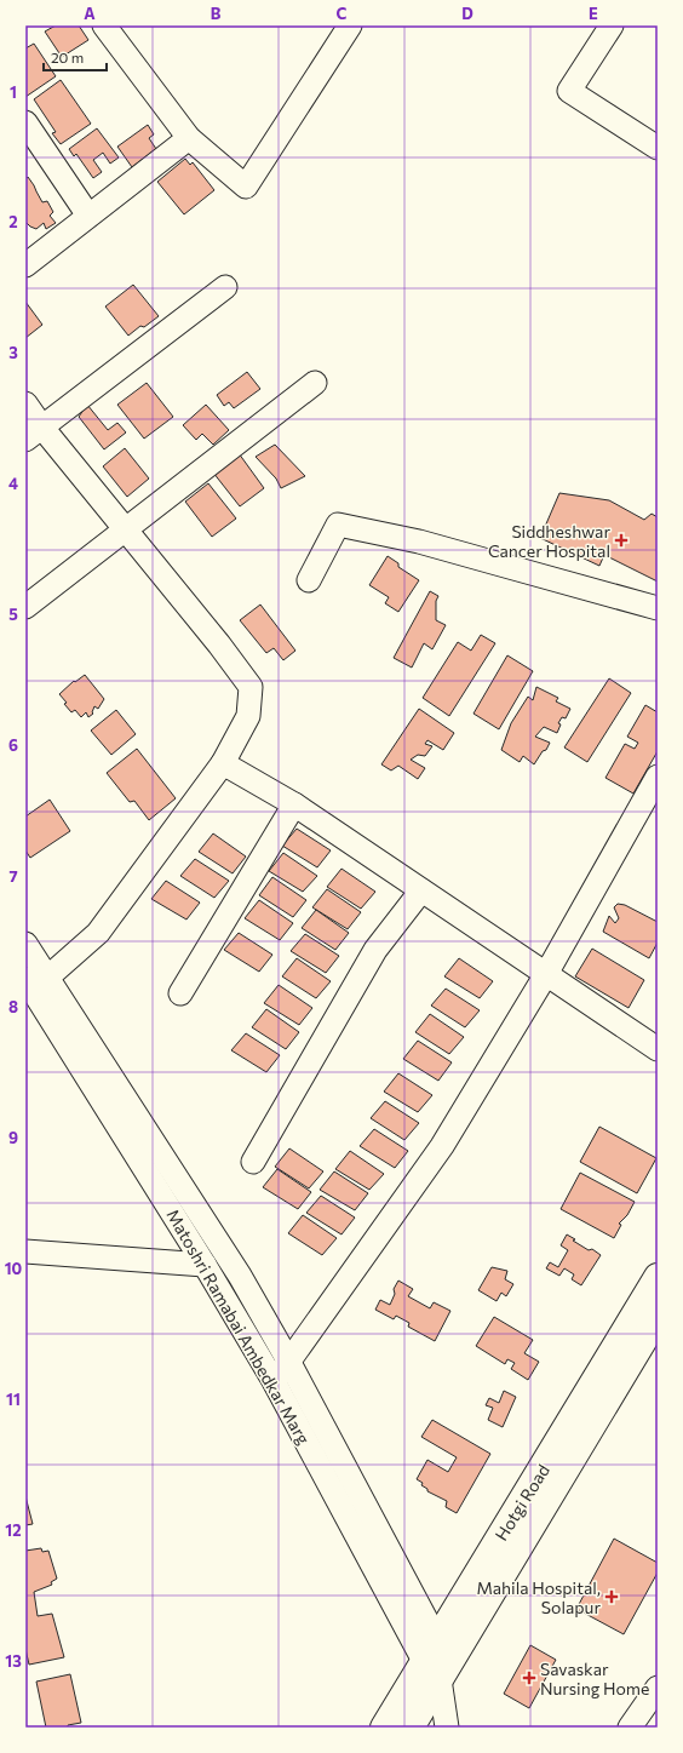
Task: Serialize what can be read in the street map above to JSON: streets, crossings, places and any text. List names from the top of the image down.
{
  "streets": {
    "main road": ["Hotgi Road"],
    "street": ["Matoshri Ramabai Ambedkar Marg"]
  },
  "crossings": [
    ["Matoshri Ramabai Ambedkar Marg", "Hotgi Road"]
  ],
  "places": {
    "health": ["Siddheshwar Cancer Hospital", "Mahila Hospital, Solapur", "Savaskar Nursing Home"]
  },
  "scale_bar": "20 m",
  "grid": {
    "columns": [
      "A",
      "B",
      "C",
      "D",
      "E"
    ],
    "rows": [
      "1",
      "2",
      "3",
      "4",
      "5",
      "6",
      "7",
      "8",
      "9",
      "10",
      "11",
      "12",
      "13"
    ]
  }
}
